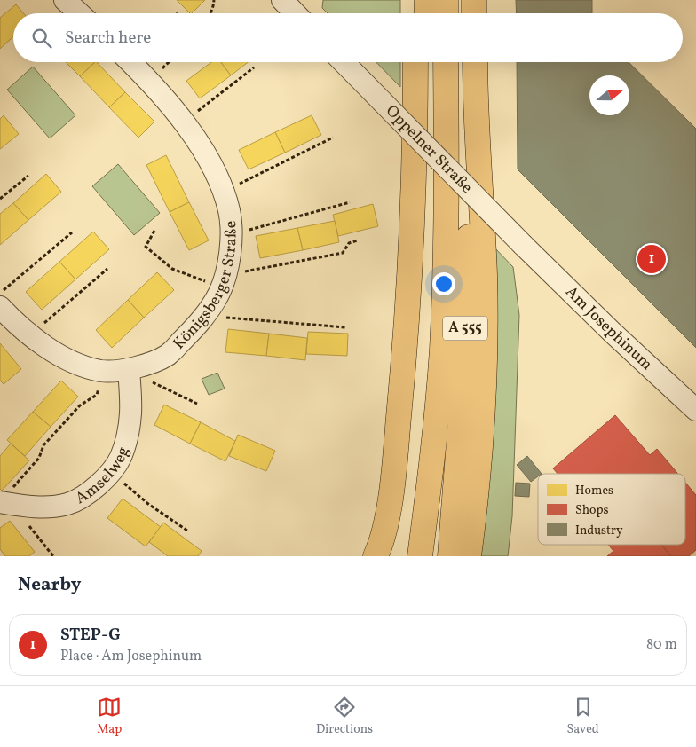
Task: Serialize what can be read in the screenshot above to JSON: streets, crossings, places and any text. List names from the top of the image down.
{
  "streets": {
    "highway": ["A 555"],
    "street": [
      "Oppelner Straße",
      "Königsberger Straße",
      "Am Josephinum",
      "Amselweg"
    ]
  },
  "crossings": [
    ["Oppelner Straße", "Am Josephinum"],
    ["Königsberger Straße", "Amselweg"]
  ],
  "legend": ["Homes", "Shops", "Industry"],
  "north": "right",
  "page": {
    "search": "Search here",
    "pins": "1",
    "heading": "Nearby",
    "list": [
      {
        "mark": "1",
        "name": "STEP-G",
        "note": "Place · Am Josephinum",
        "value": "80 m"
      }
    ],
    "nav": ["Map", "Directions", "Saved"]
  }
}
